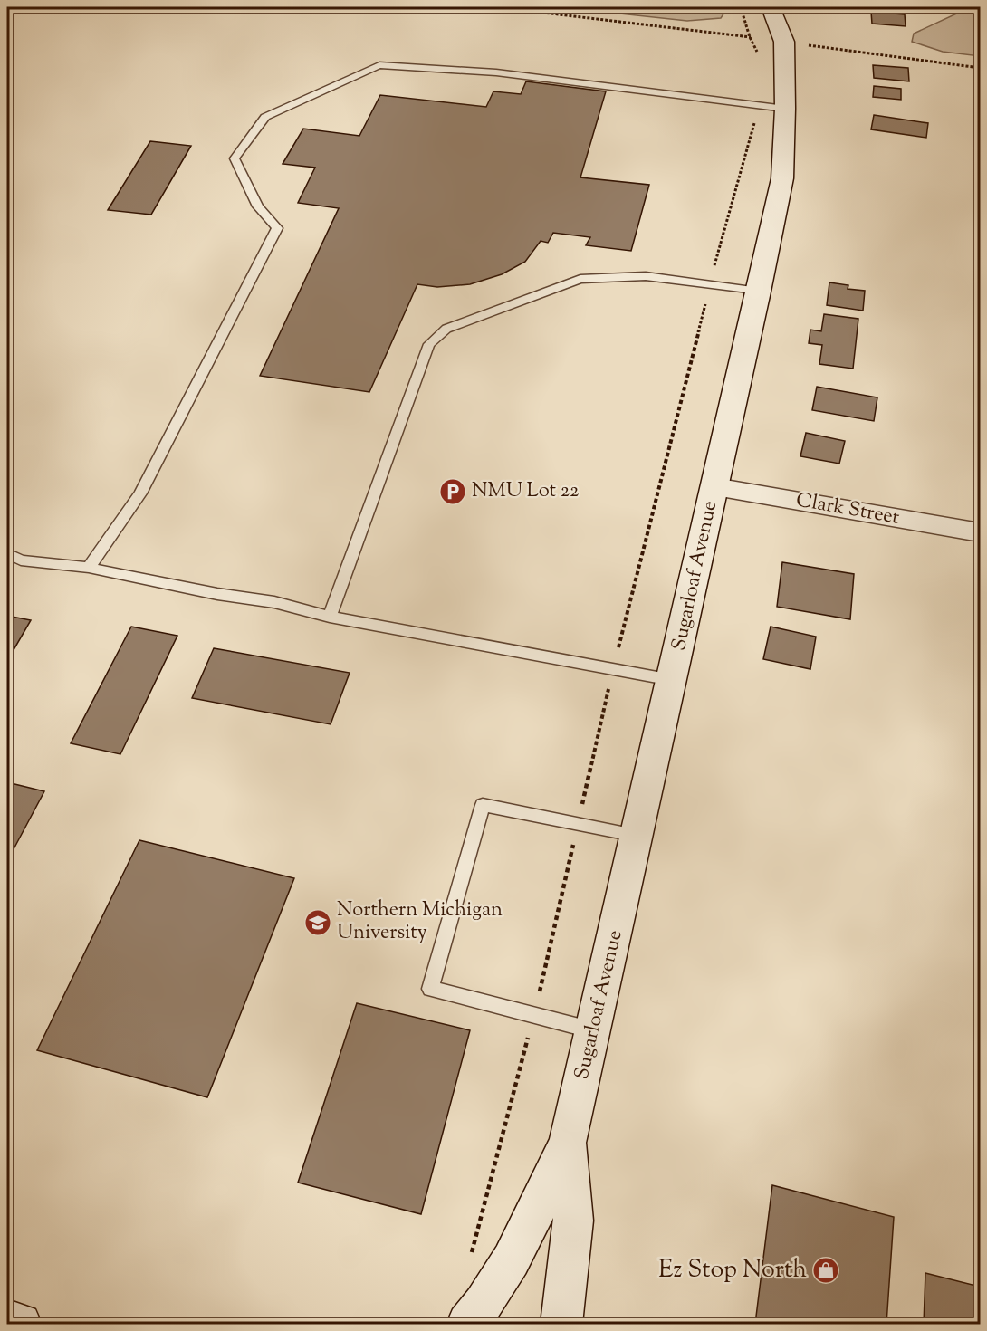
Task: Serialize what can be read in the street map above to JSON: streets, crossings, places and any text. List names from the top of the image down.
{
  "streets": {
    "main road": ["Sugarloaf Avenue"],
    "street": ["Clark Street"]
  },
  "crossings": [
    ["Clark Street", "Sugarloaf Avenue"]
  ],
  "places": {
    "parking": ["NMU Lot 22"],
    "school or university": ["Northern Michigan University"],
    "shop": ["Ez Stop North"]
  }
}
